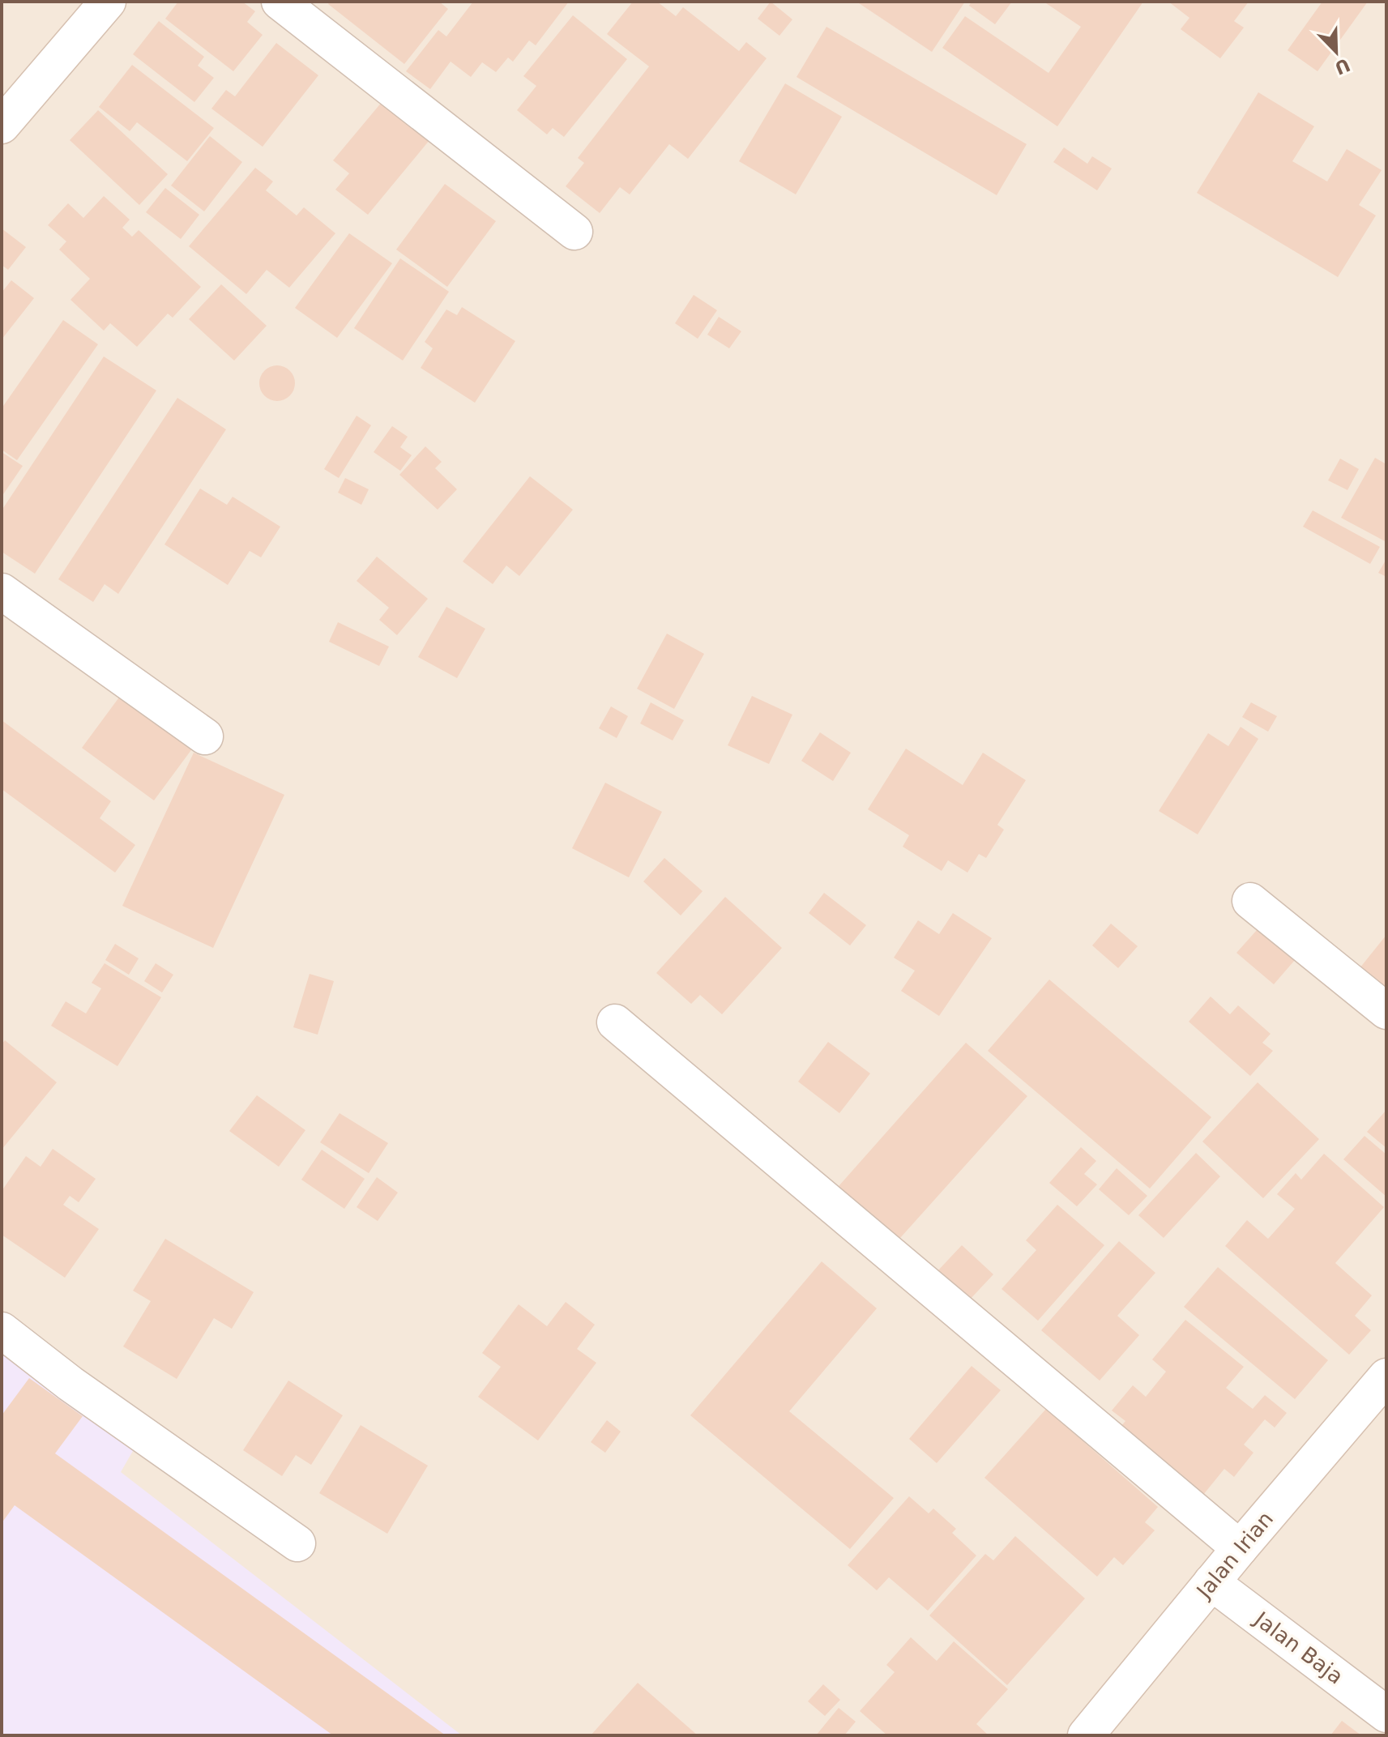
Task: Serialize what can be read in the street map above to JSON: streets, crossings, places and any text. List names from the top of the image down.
{
  "streets": {
    "street": ["Jalan Irian", "Jalan Baja"]
  },
  "crossings": [
    ["Jalan Irian", "Jalan Baja"]
  ],
  "north": "bottom right"
}
